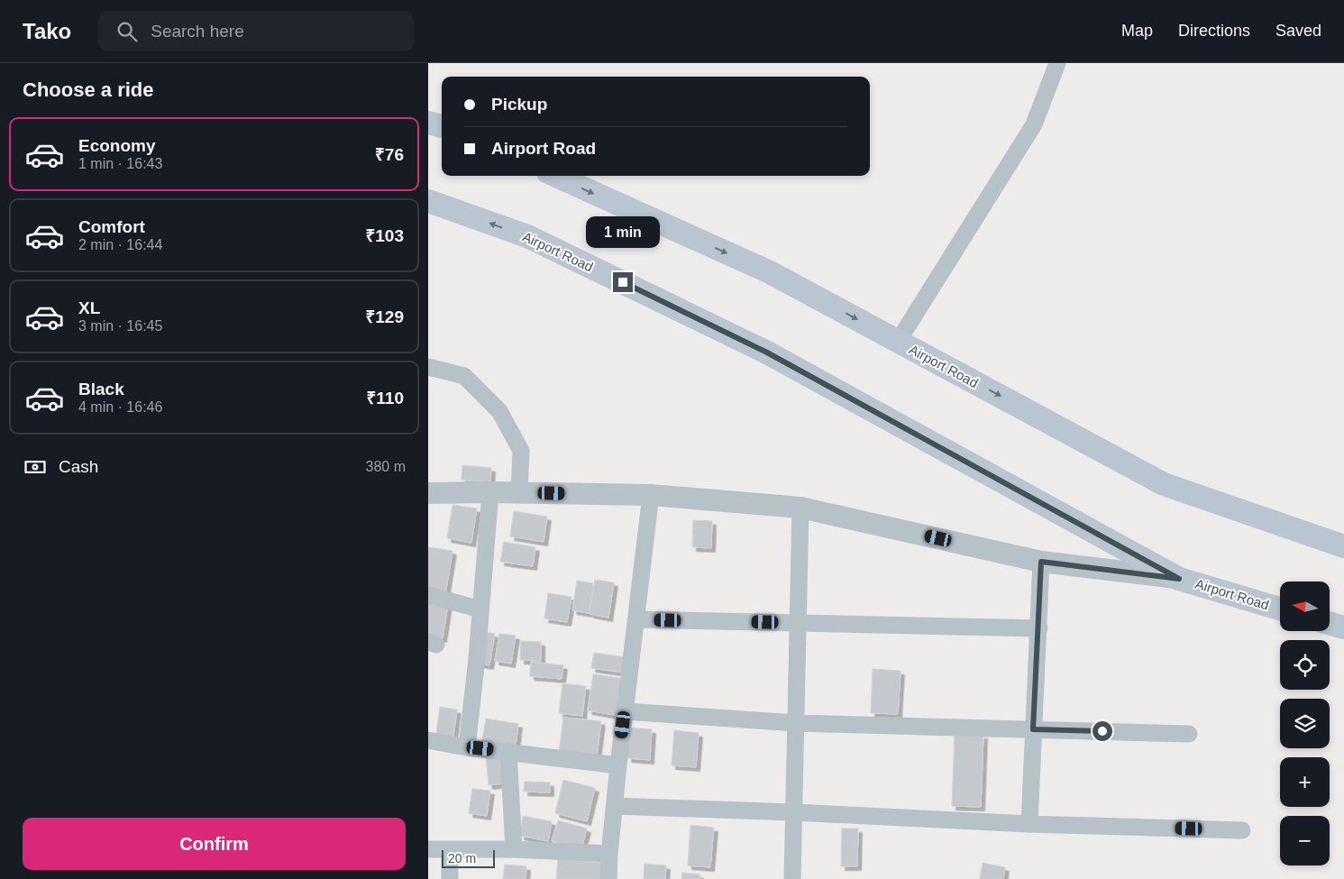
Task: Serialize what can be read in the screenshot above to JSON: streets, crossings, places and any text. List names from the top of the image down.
{
  "streets": {
    "main road": ["Airport Road"]
  },
  "scale_bar": "20 m",
  "north": "left",
  "page": {
    "header": "Tako",
    "search": "Search here",
    "nav": ["Map", "Directions", "Saved"],
    "heading": "Choose a ride",
    "banner": ["Pickup", "Airport Road"],
    "list": [
      {
        "name": "Economy",
        "note": "1 min · 16:43",
        "value": "₹76"
      },
      {
        "name": "Comfort",
        "note": "2 min · 16:44",
        "value": "₹103"
      },
      {
        "name": "XL",
        "note": "3 min · 16:45",
        "value": "₹129"
      },
      {
        "name": "Black",
        "note": "4 min · 16:46",
        "value": "₹110"
      }
    ],
    "bubble": "1 min",
    "pay": ["Cash", "380 m"],
    "map_buttons": ["+", "−"],
    "buttons": "Confirm",
    "scale": "20 m"
  }
}
